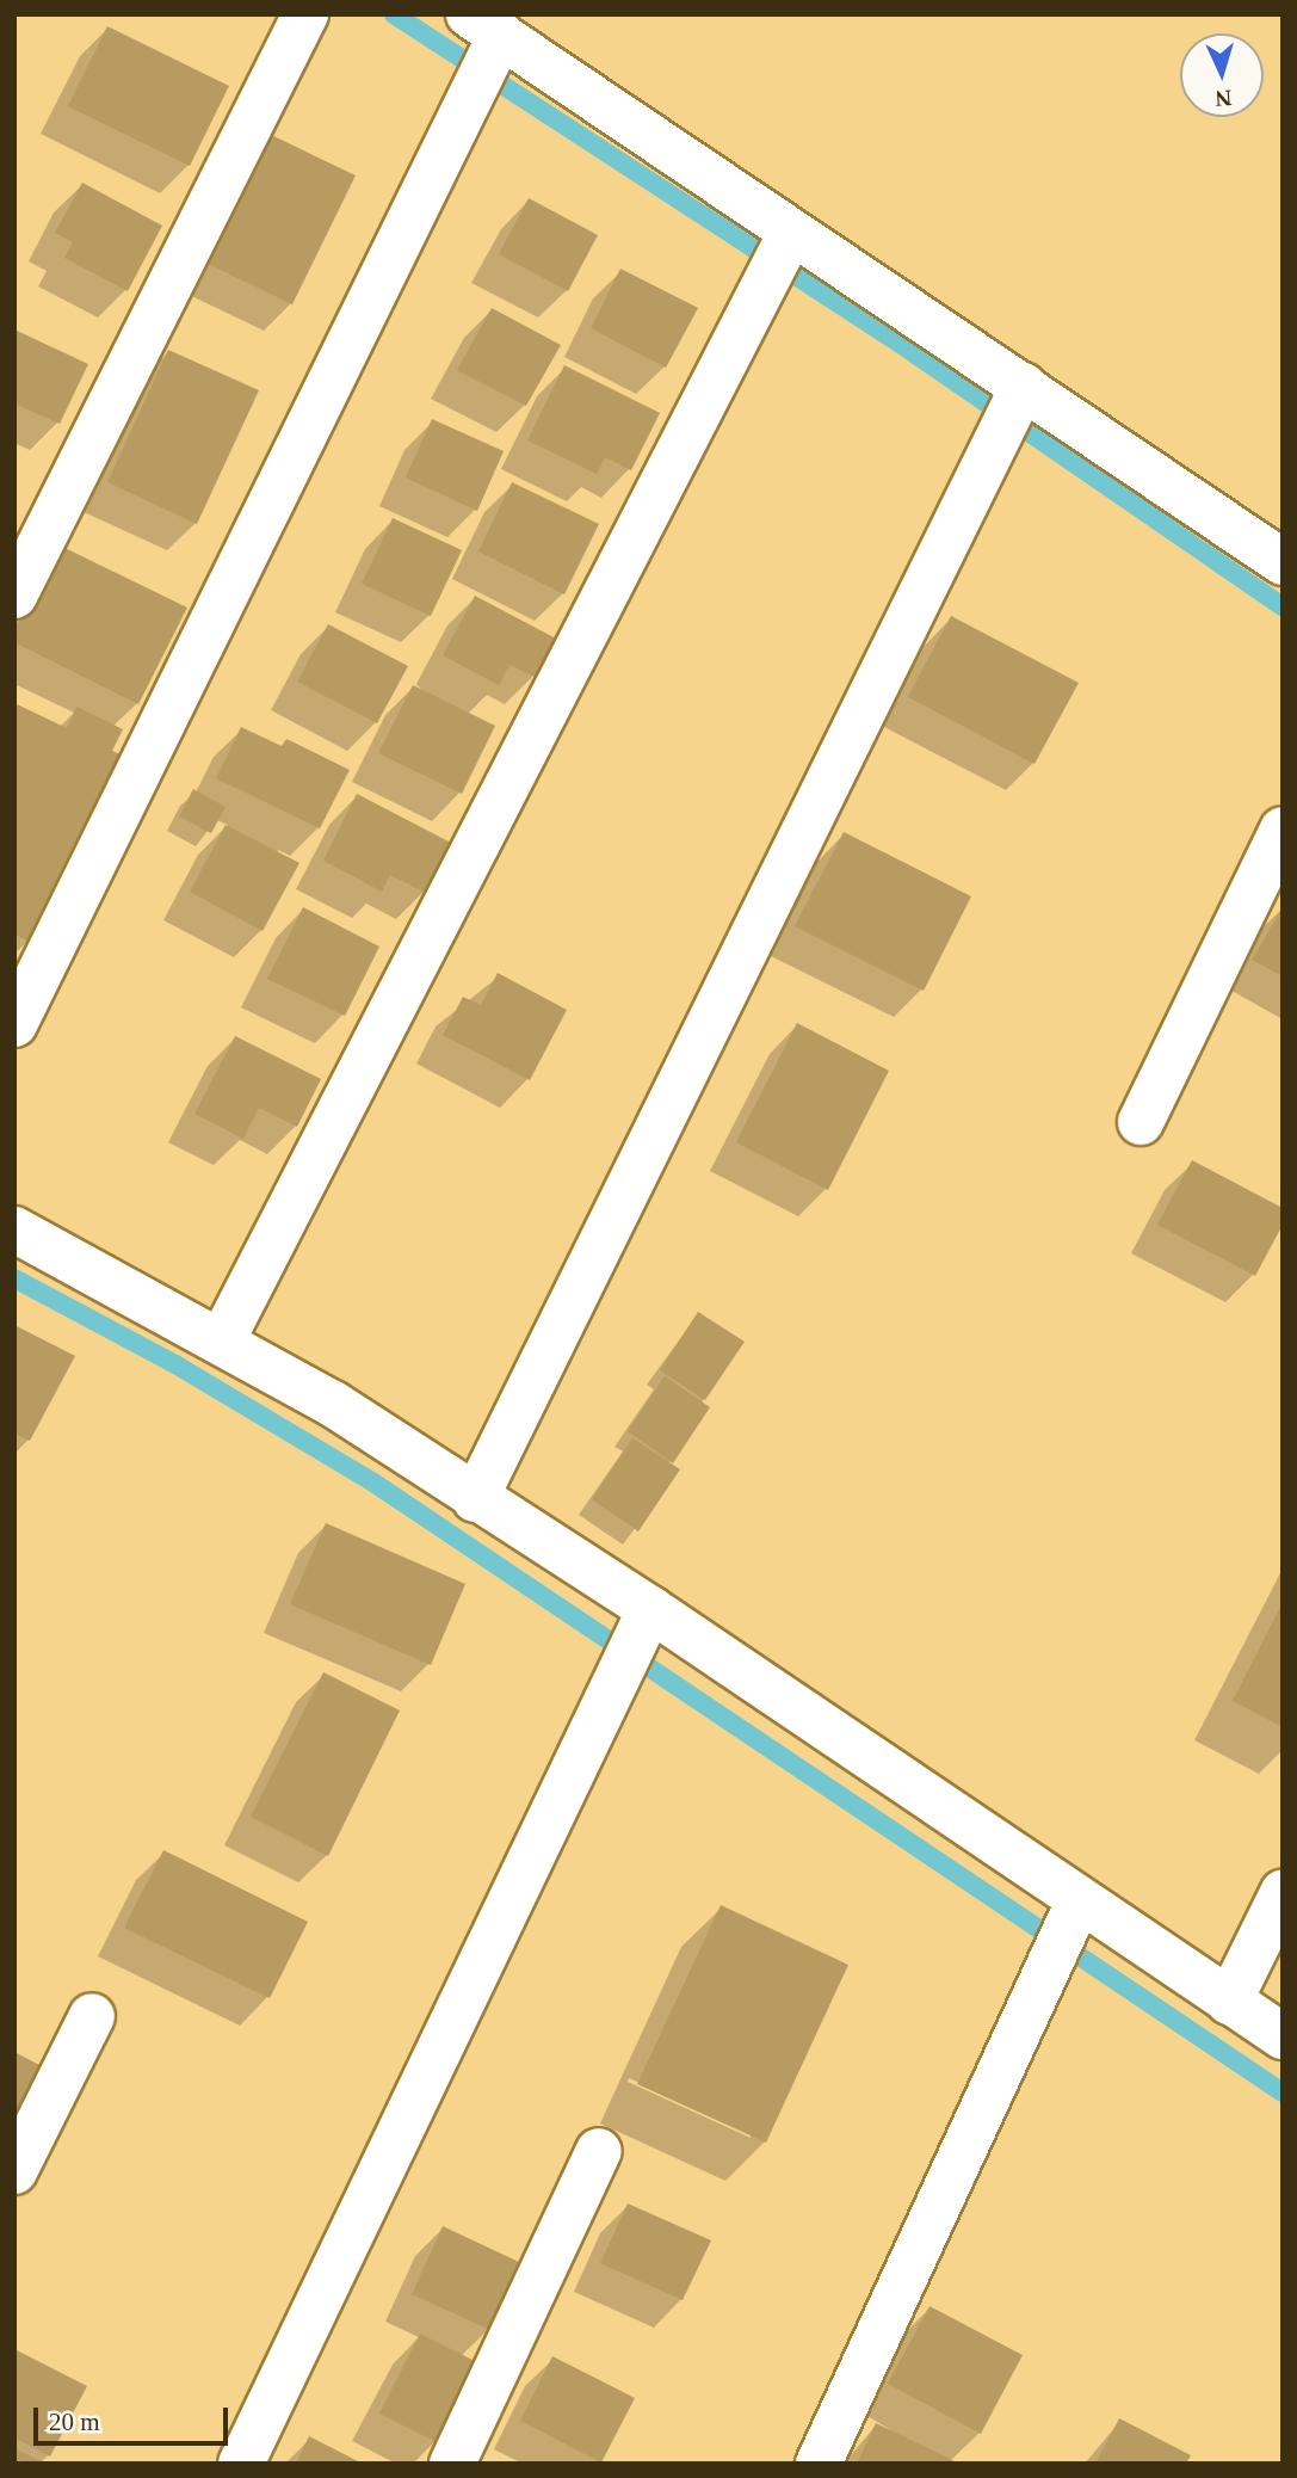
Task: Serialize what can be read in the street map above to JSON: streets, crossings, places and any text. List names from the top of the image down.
{
  "scale_bar": "20 m",
  "north": "bottom"
}
